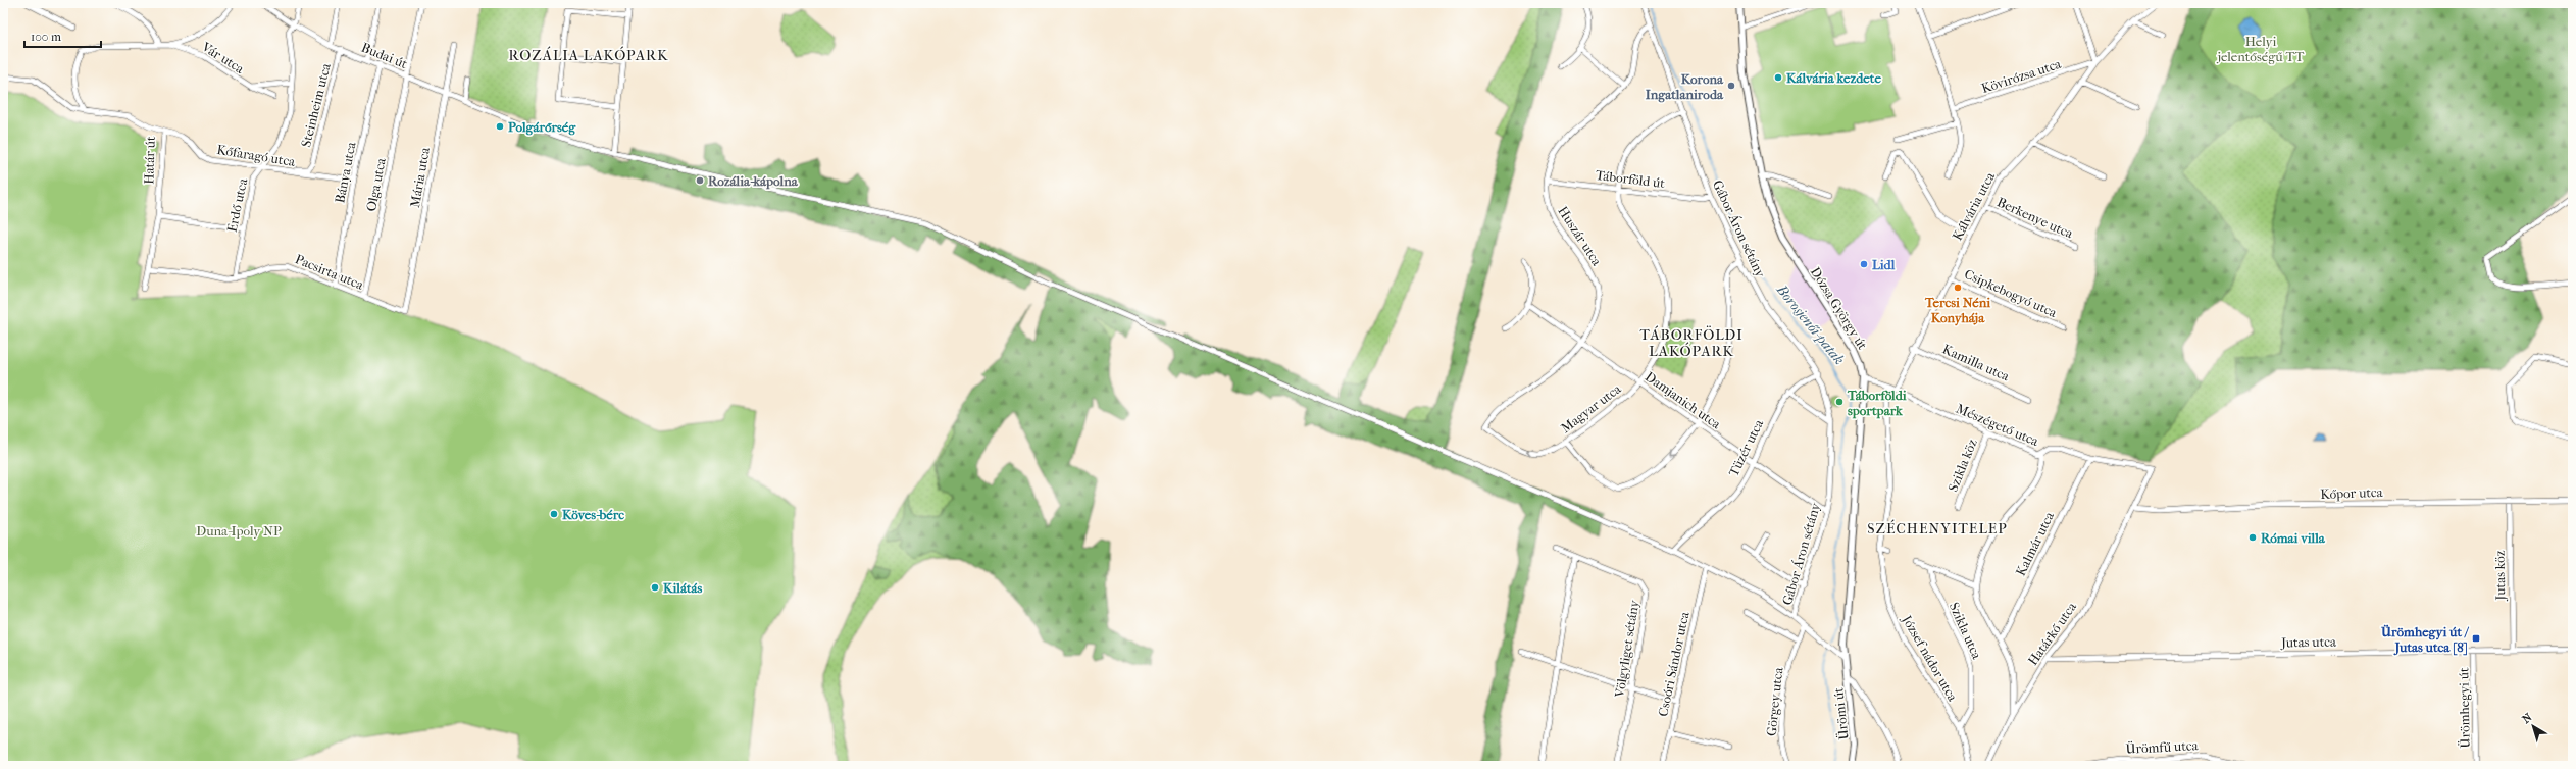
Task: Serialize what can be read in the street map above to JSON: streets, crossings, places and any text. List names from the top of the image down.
{
  "streets": {
    "main road": ["Dózsa György út", "Ürömi út"],
    "street": [
      "Budai út",
      "Vár utca",
      "Kövirózsa utca",
      "Steinheim utca",
      "Kőfaragó utca",
      "Határ út",
      "Bánya utca",
      "Mária utca",
      "Táborföld út",
      "Olga utca",
      "Erdő utca",
      "Kálvária utca",
      "Berkenye utca",
      "Gábor Áron sétány",
      "Huszár utca",
      "Pacsirta utca",
      "Csipkebogyó utca",
      "Kamilla utca",
      "Damjanich utca",
      "Magyar utca",
      "Mészégető utca",
      "Tüzér utca",
      "Szikla köz",
      "Kőpor utca",
      "Kalmár utca",
      "Jutas köz",
      "Szikla utca",
      "Határkő utca",
      "Jutas utca",
      "Völgyliget sétány",
      "József nádor utca",
      "Csoóri Sándor utca",
      "Görgey utca",
      "Ürömhegyi út",
      "Ürömfű utca"
    ]
  },
  "crossings": [
    ["Budai út", "Steinheim utca"],
    ["Budai út", "Bánya utca"],
    ["Budai út", "Mária utca"],
    ["Budai út", "Olga utca"],
    ["Budai út", "Erdő utca"],
    ["Budai út", "Gábor Áron sétány"],
    ["Budai út", "Dózsa György út"],
    ["Budai út", "Tüzér utca"],
    ["Budai út", "Csoóri Sándor utca"],
    ["Budai út", "Görgey utca"],
    ["Budai út", "Ürömi út"],
    ["Vár utca", "Határ út"],
    ["Vár utca", "Erdő utca"],
    ["Kövirózsa utca", "Kálvária utca"],
    ["Steinheim utca", "Kőfaragó utca"],
    ["Kőfaragó utca", "Határ út"],
    ["Kőfaragó utca", "Bánya utca"],
    ["Kőfaragó utca", "Erdő utca"],
    ["Határ út", "Pacsirta utca"],
    ["Bánya utca", "Pacsirta utca"],
    ["Mária utca", "Pacsirta utca"],
    ["Táborföld út", "Gábor Áron sétány"],
    ["Táborföld út", "Huszár utca"],
    ["Táborföld út", "Magyar utca"],
    ["Olga utca", "Pacsirta utca"],
    ["Erdő utca", "Pacsirta utca"],
    ["Kálvária utca", "Berkenye utca"],
    ["Kálvária utca", "Csipkebogyó utca"],
    ["Kálvária utca", "Kamilla utca"],
    ["Kálvária utca", "Mészégető utca"],
    ["Gábor Áron sétány", "Huszár utca"],
    ["Gábor Áron sétány", "Damjanich utca"],
    ["Gábor Áron sétány", "Magyar utca"],
    ["Gábor Áron sétány", "Tüzér utca"],
    ["Huszár utca", "Damjanich utca"],
    ["Huszár utca", "Magyar utca"],
    ["Dózsa György út", "Ürömi út"],
    ["Damjanich utca", "Magyar utca"],
    ["Damjanich utca", "Tüzér utca"],
    ["Mészégető utca", "Szikla köz"],
    ["Mészégető utca", "Kalmár utca"],
    ["Mészégető utca", "Határkő utca"],
    ["Mészégető utca", "József nádor utca"],
    ["Kőpor utca", "Jutas köz"],
    ["Kőpor utca", "Határkő utca"],
    ["Jutas köz", "Jutas utca"],
    ["Szikla utca", "József nádor utca"],
    ["Határkő utca", "Jutas utca"],
    ["Jutas utca", "Ürömhegyi út"]
  ],
  "districts": ["ROZÁLIA LAKÓPARK", "TÁBORFÖLDI LAKÓPARK", "SZÉCHENYITELEP"],
  "water": ["Borosjenői-patak"],
  "parks": ["Helyi jelentőségű TT", "Duna-Ipoly NP"],
  "places": {
    "other": [
      "Kálvária kezdete",
      "Korona Ingatlaniroda",
      "Polgárőrség",
      "Rozália-kápolna",
      "Lidl",
      "Tercsi Néni Konyhája",
      "Táborföldi sportpark",
      "Köves-bérc",
      "Római villa",
      "Kilátás"
    ],
    "transit": ["Ürömhegyi út / Jutas utca [8]"]
  },
  "scale_bar": "100 m",
  "north": "top left"
}
